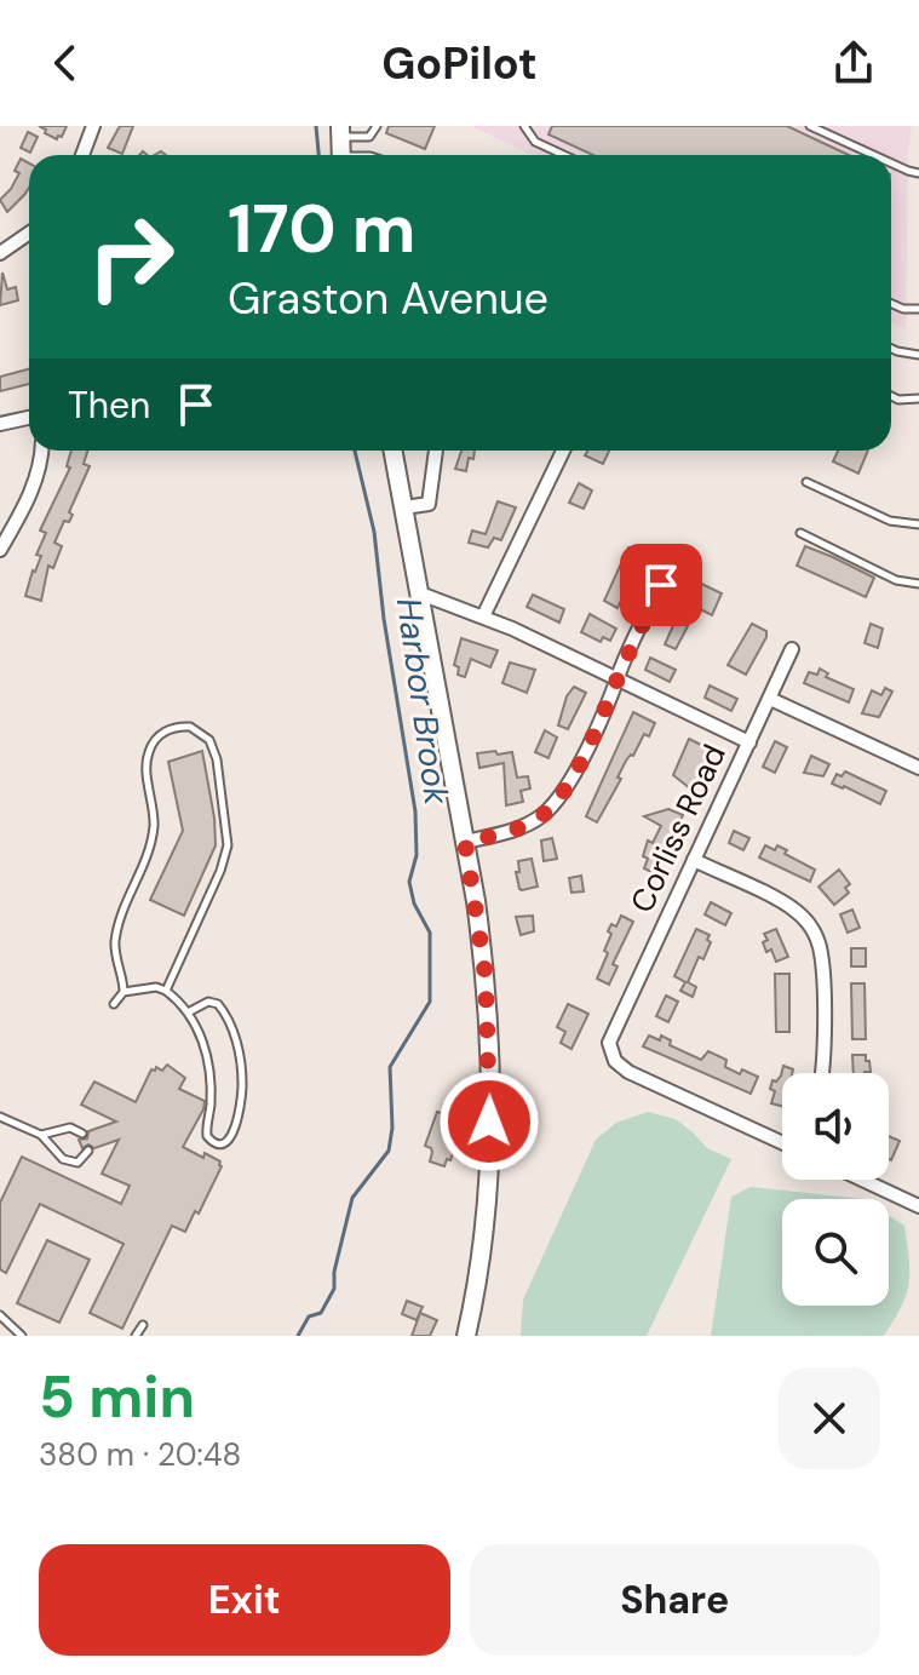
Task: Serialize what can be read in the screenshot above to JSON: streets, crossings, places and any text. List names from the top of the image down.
{
  "streets": {
    "street": ["Corliss Road"]
  },
  "water": ["Harbor Brook"],
  "page": {
    "header": "GoPilot",
    "turn": ["170 m", "Graston Avenue"],
    "then": "Then",
    "heading": ["5 min", "380 m · 20:48"],
    "buttons": ["Exit", "Share"]
  }
}
